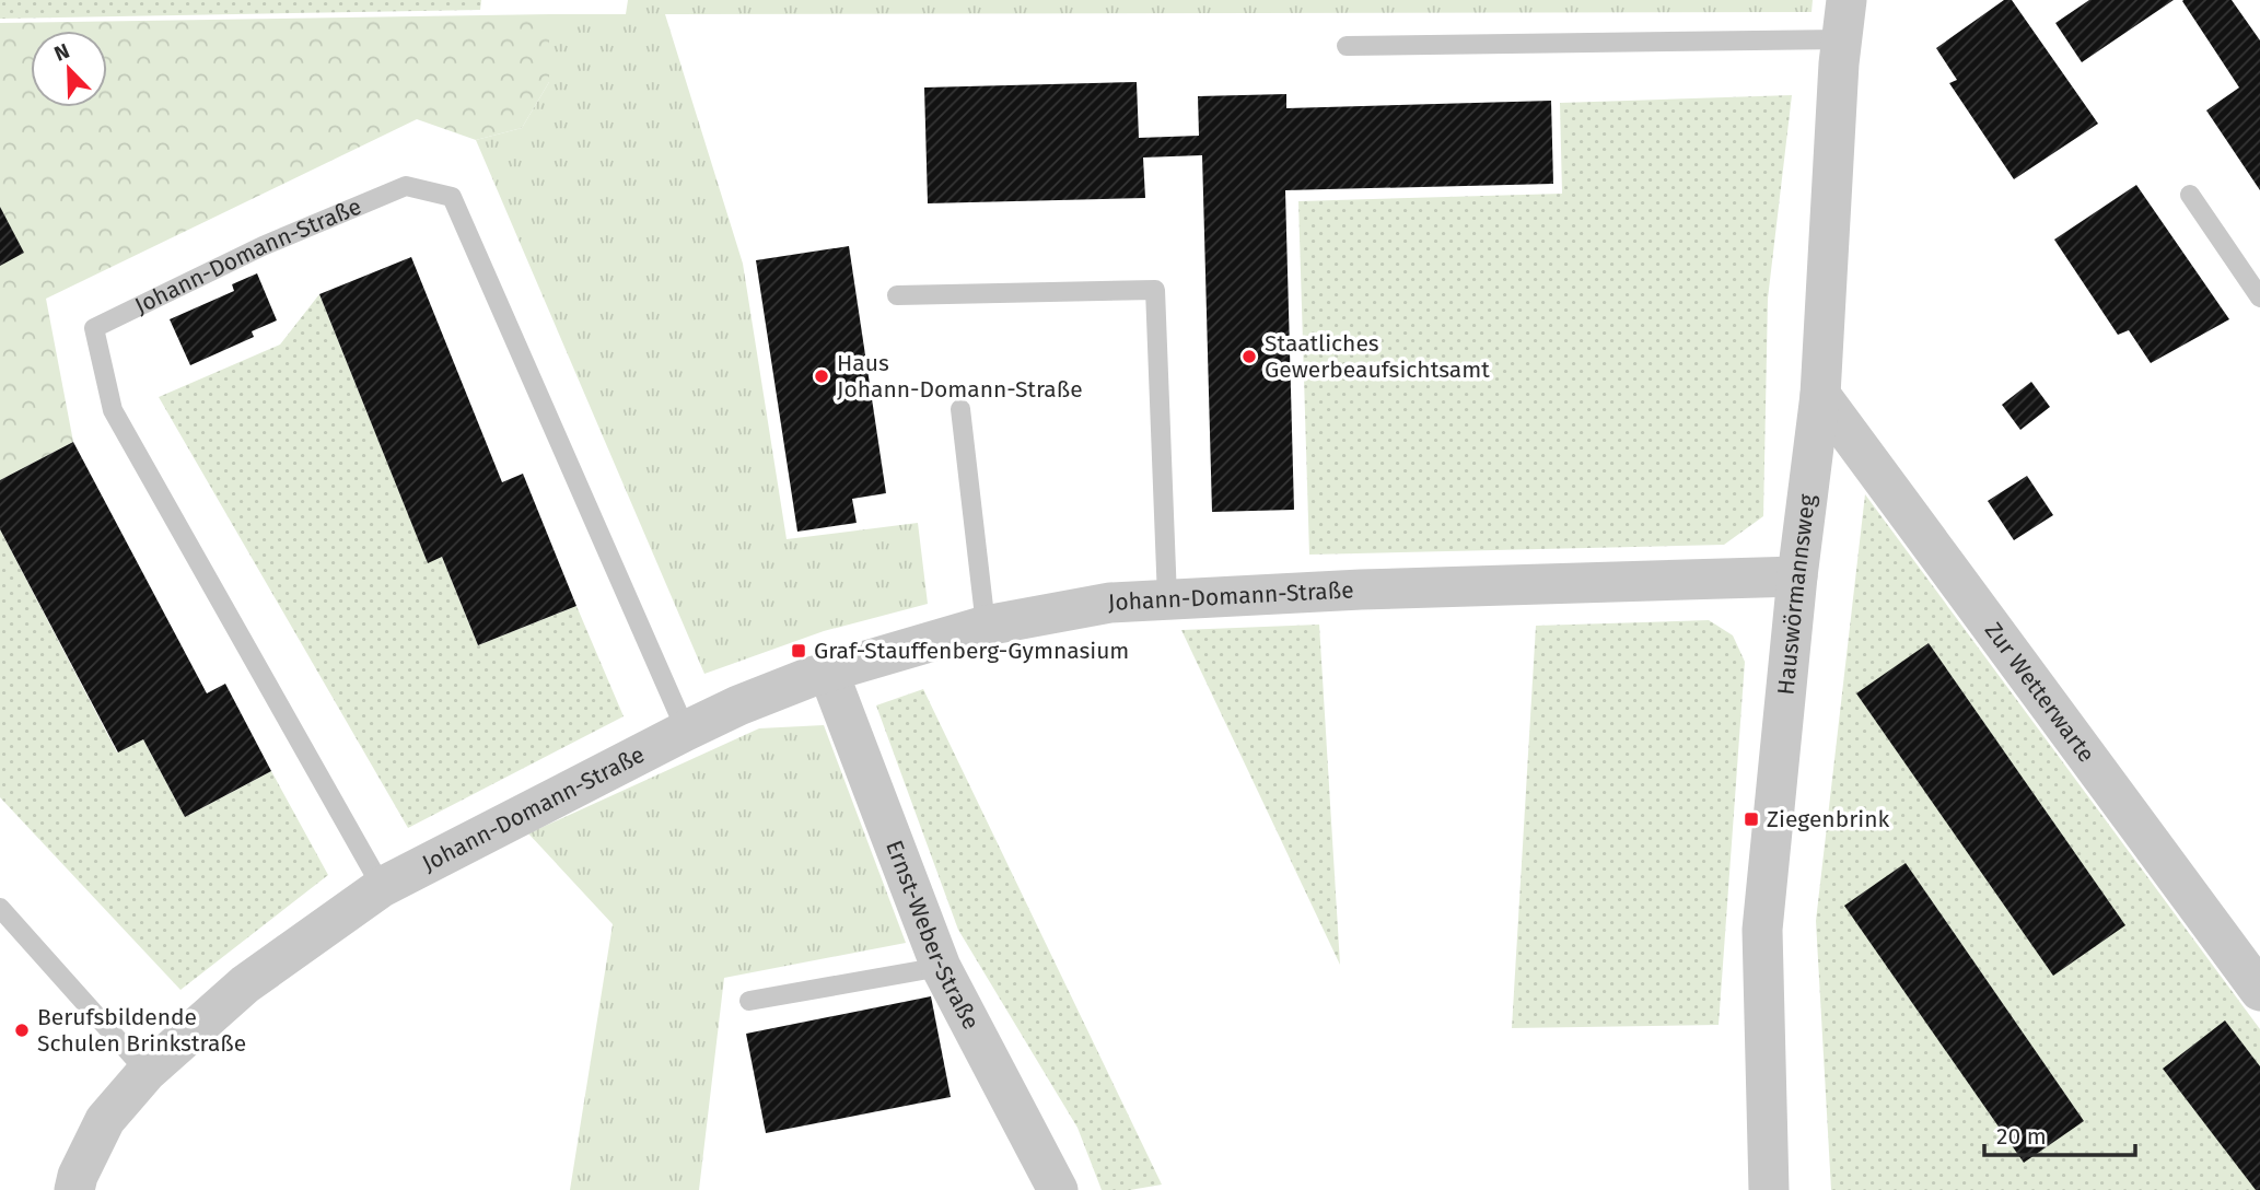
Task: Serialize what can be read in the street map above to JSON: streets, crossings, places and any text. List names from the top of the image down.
{
  "streets": {
    "street": [
      "Johann-Domann-Straße",
      "Hauswörmannsweg",
      "Zur Wetterwarte",
      "Ernst-Weber-Straße"
    ]
  },
  "crossings": [
    ["Johann-Domann-Straße", "Hauswörmannsweg"],
    ["Johann-Domann-Straße", "Ernst-Weber-Straße"],
    ["Hauswörmannsweg", "Zur Wetterwarte"]
  ],
  "places": {
    "other": ["Staatliches Gewerbeaufsichtsamt", "Haus Johann-Domann-Straße", "Berufsbildende Schulen Brinkstraße"],
    "transit": ["Graf-Stauffenberg-Gymnasium", "Ziegenbrink"]
  },
  "scale_bar": "20 m",
  "north": "top left"
}
